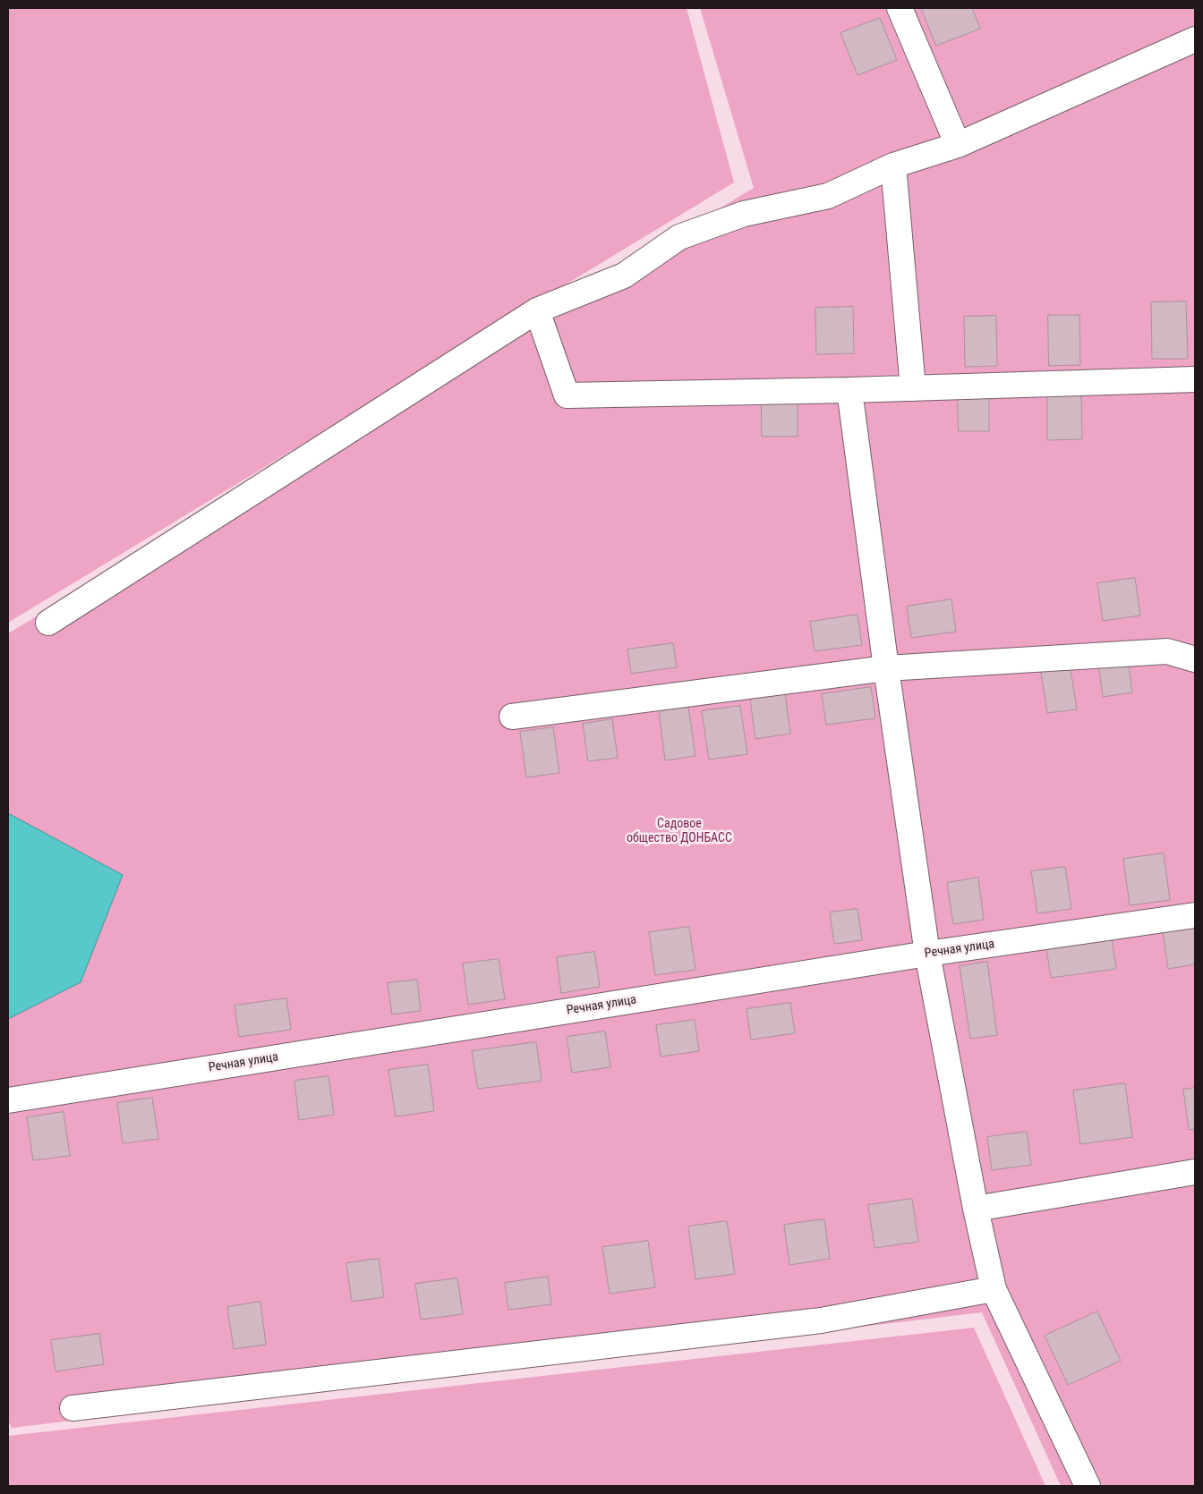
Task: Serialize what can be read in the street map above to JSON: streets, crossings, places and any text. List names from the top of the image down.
{
  "streets": {
    "street": ["Речная улица"]
  },
  "parks": ["Садовое общество ДОНБАСС"]
}
